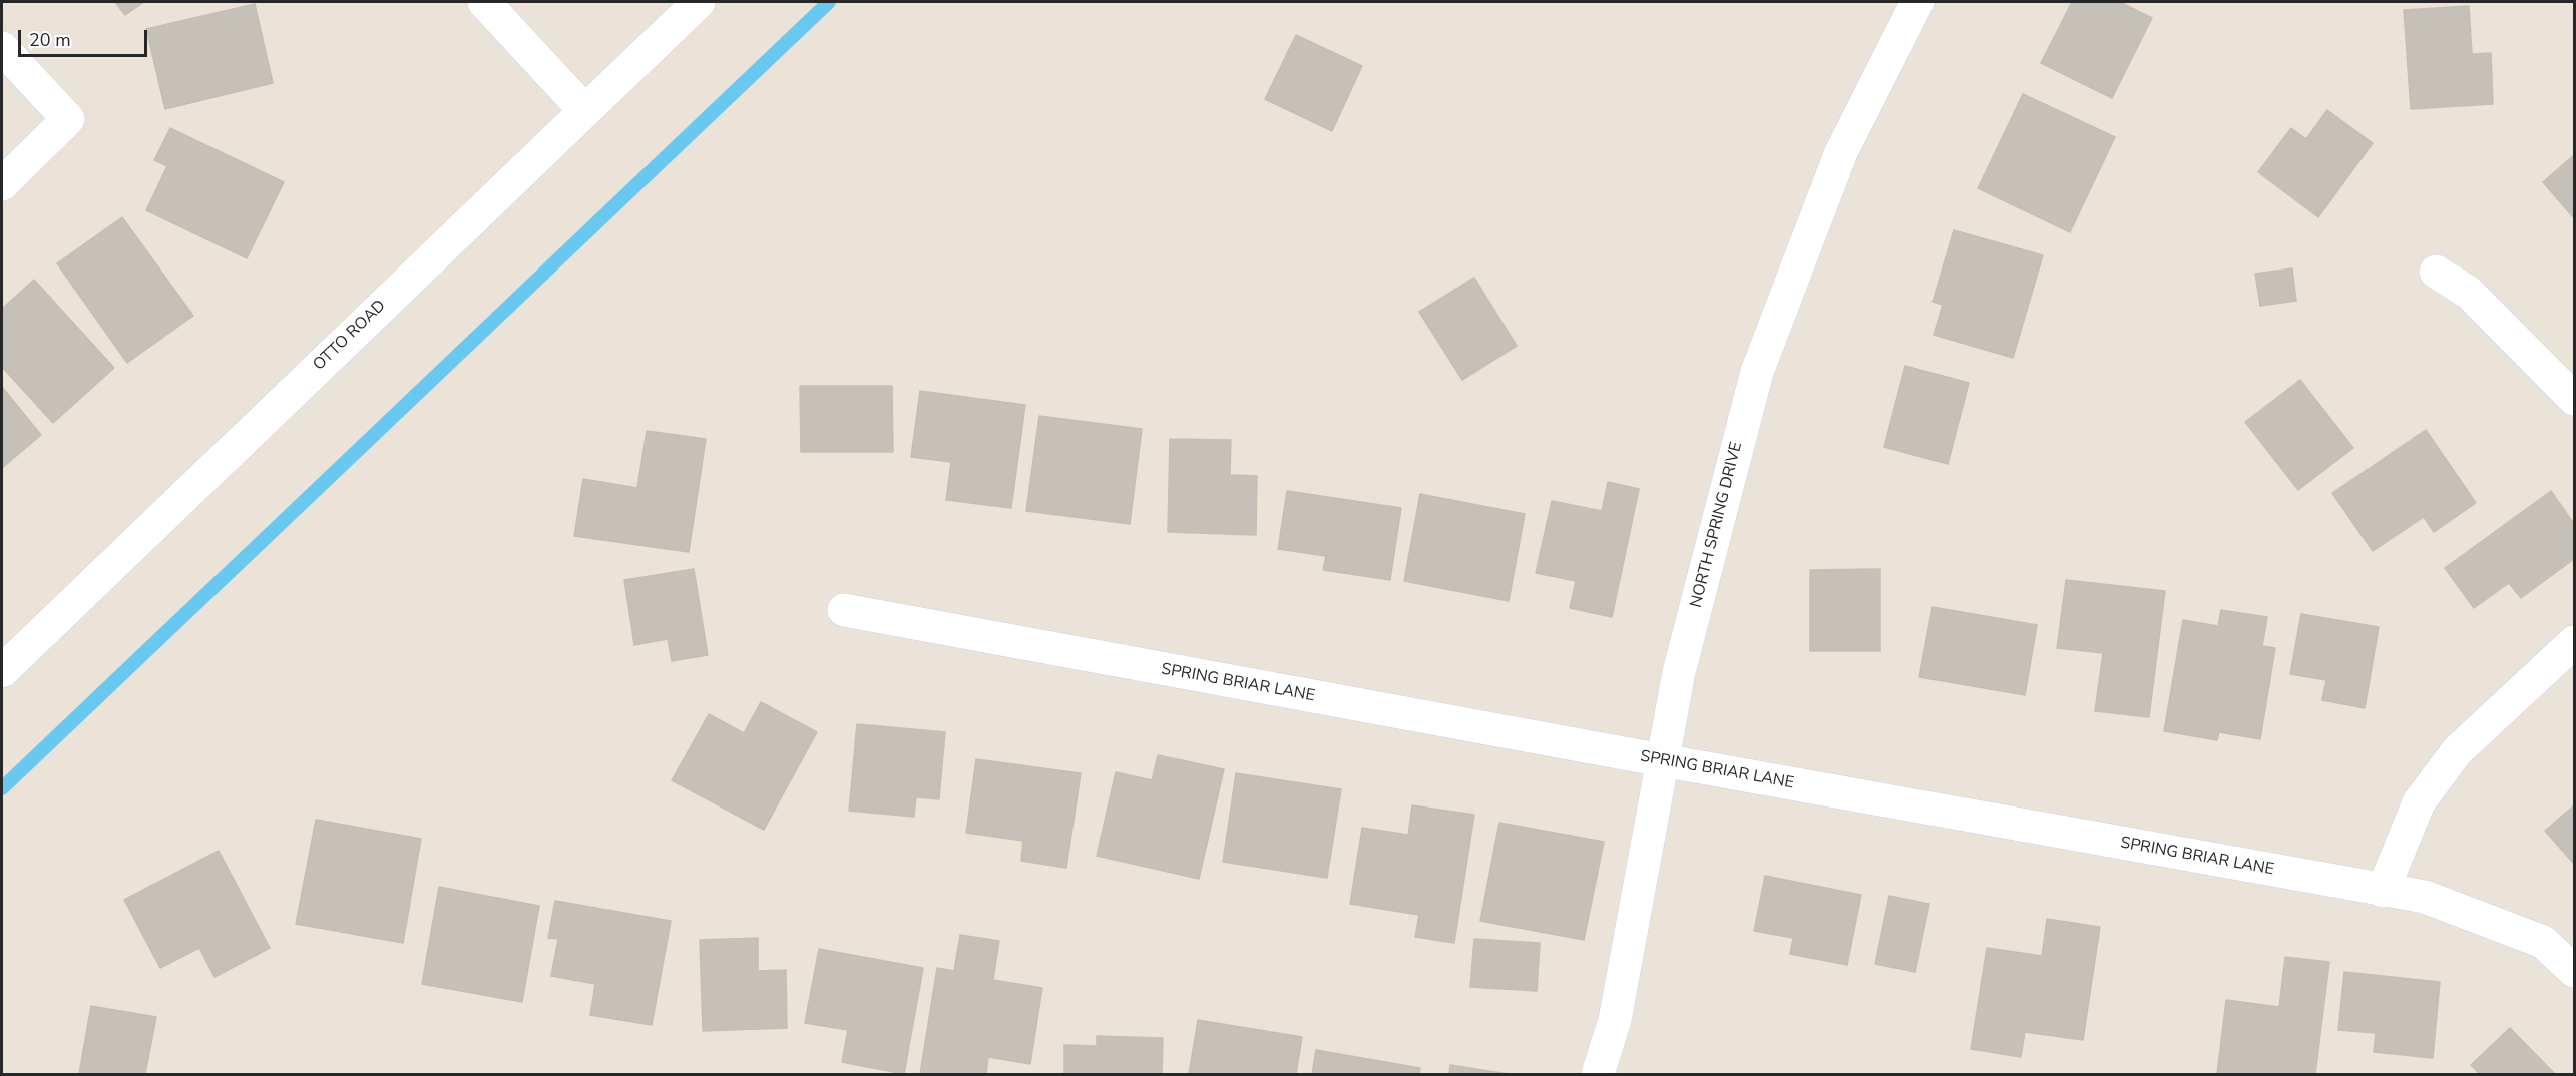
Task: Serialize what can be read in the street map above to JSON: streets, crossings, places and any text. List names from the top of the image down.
{
  "streets": {
    "street": ["OTTO ROAD", "NORTH SPRING DRIVE", "SPRING BRIAR LANE"]
  },
  "crossings": [
    ["NORTH SPRING DRIVE", "SPRING BRIAR LANE"]
  ],
  "scale_bar": "20 m"
}
